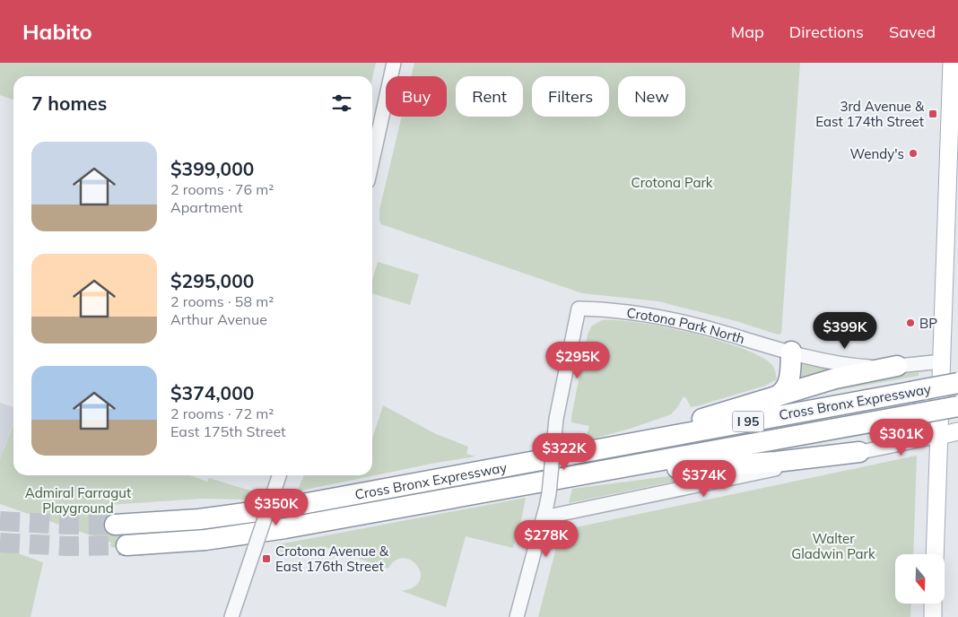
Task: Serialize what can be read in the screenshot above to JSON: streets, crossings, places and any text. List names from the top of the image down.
{
  "streets": {
    "highway": ["Cross Bronx Expressway", "I 95"],
    "street": ["Crotona Park North"]
  },
  "parks": ["Crotona Park", "Admiral Farragut Playground", "Walter Gladwin Park"],
  "places": {
    "transit": ["3rd Avenue & East 174th Street", "Crotona Avenue & East 176th Street"],
    "other": ["Wendy's", "BP"]
  },
  "north": "bottom",
  "page": {
    "header": "Habito",
    "nav": ["Map", "Directions", "Saved"],
    "chip": [
      "Buy",
      "Rent",
      "Filters",
      "New"
    ],
    "heading": "7 homes",
    "list": [
      {
        "name": "$399,000",
        "note": "2 rooms · 76 m² · Apartment"
      },
      {
        "name": "$295,000",
        "note": "2 rooms · 58 m² · Arthur Avenue"
      },
      {
        "name": "$374,000",
        "note": "2 rooms · 72 m² · East 175th Street"
      }
    ],
    "price": [
      "$399K",
      "$295K",
      "$301K",
      "$322K",
      "$374K",
      "$350K",
      "$278K"
    ]
  }
}
